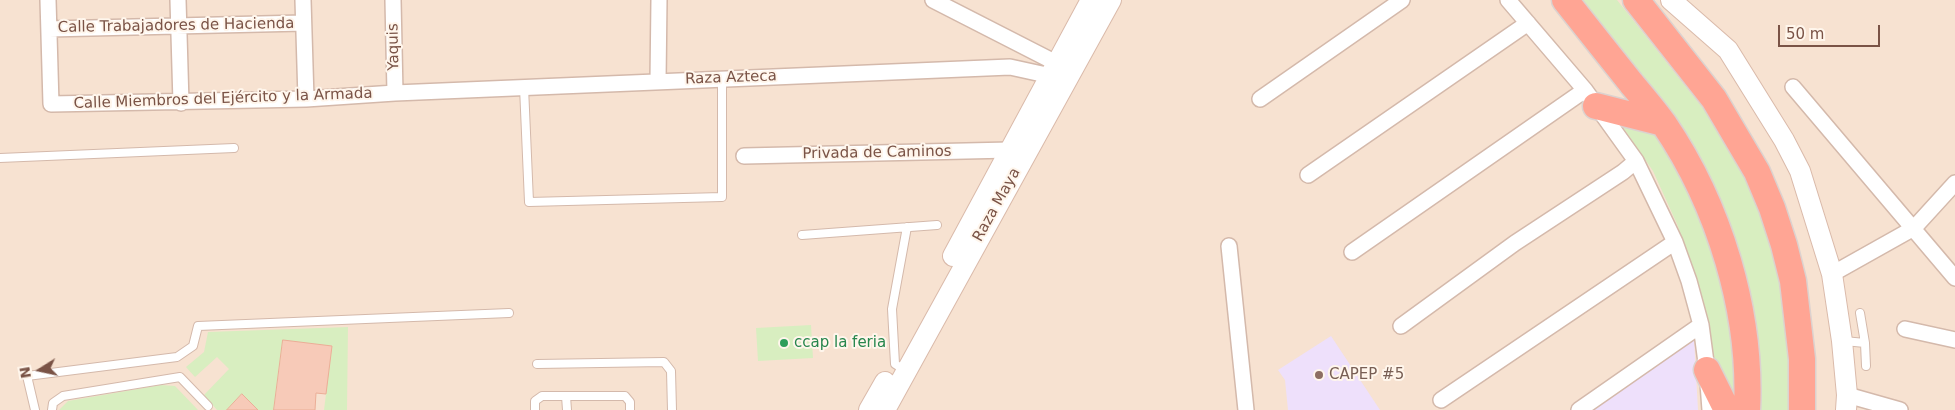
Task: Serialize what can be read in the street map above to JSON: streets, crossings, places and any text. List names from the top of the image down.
{
  "streets": {
    "street": [
      "Calle Trabajadores de Hacienda",
      "Yaquis",
      "Raza Azteca",
      "Calle Miembros del Ejército y la Armada",
      "Privada de Caminos",
      "Raza Maya"
    ]
  },
  "crossings": [
    ["Calle Trabajadores de Hacienda", "Calle Miembros del Ejército y la Armada"],
    ["Yaquis", "Raza Azteca"],
    ["Yaquis", "Calle Miembros del Ejército y la Armada"],
    ["Raza Azteca", "Calle Miembros del Ejército y la Armada"],
    ["Raza Azteca", "Raza Maya"],
    ["Privada de Caminos", "Raza Maya"]
  ],
  "places": ["ccap la feria", "CAPEP #5"],
  "scale_bar": "50 m",
  "north": "left"
}
